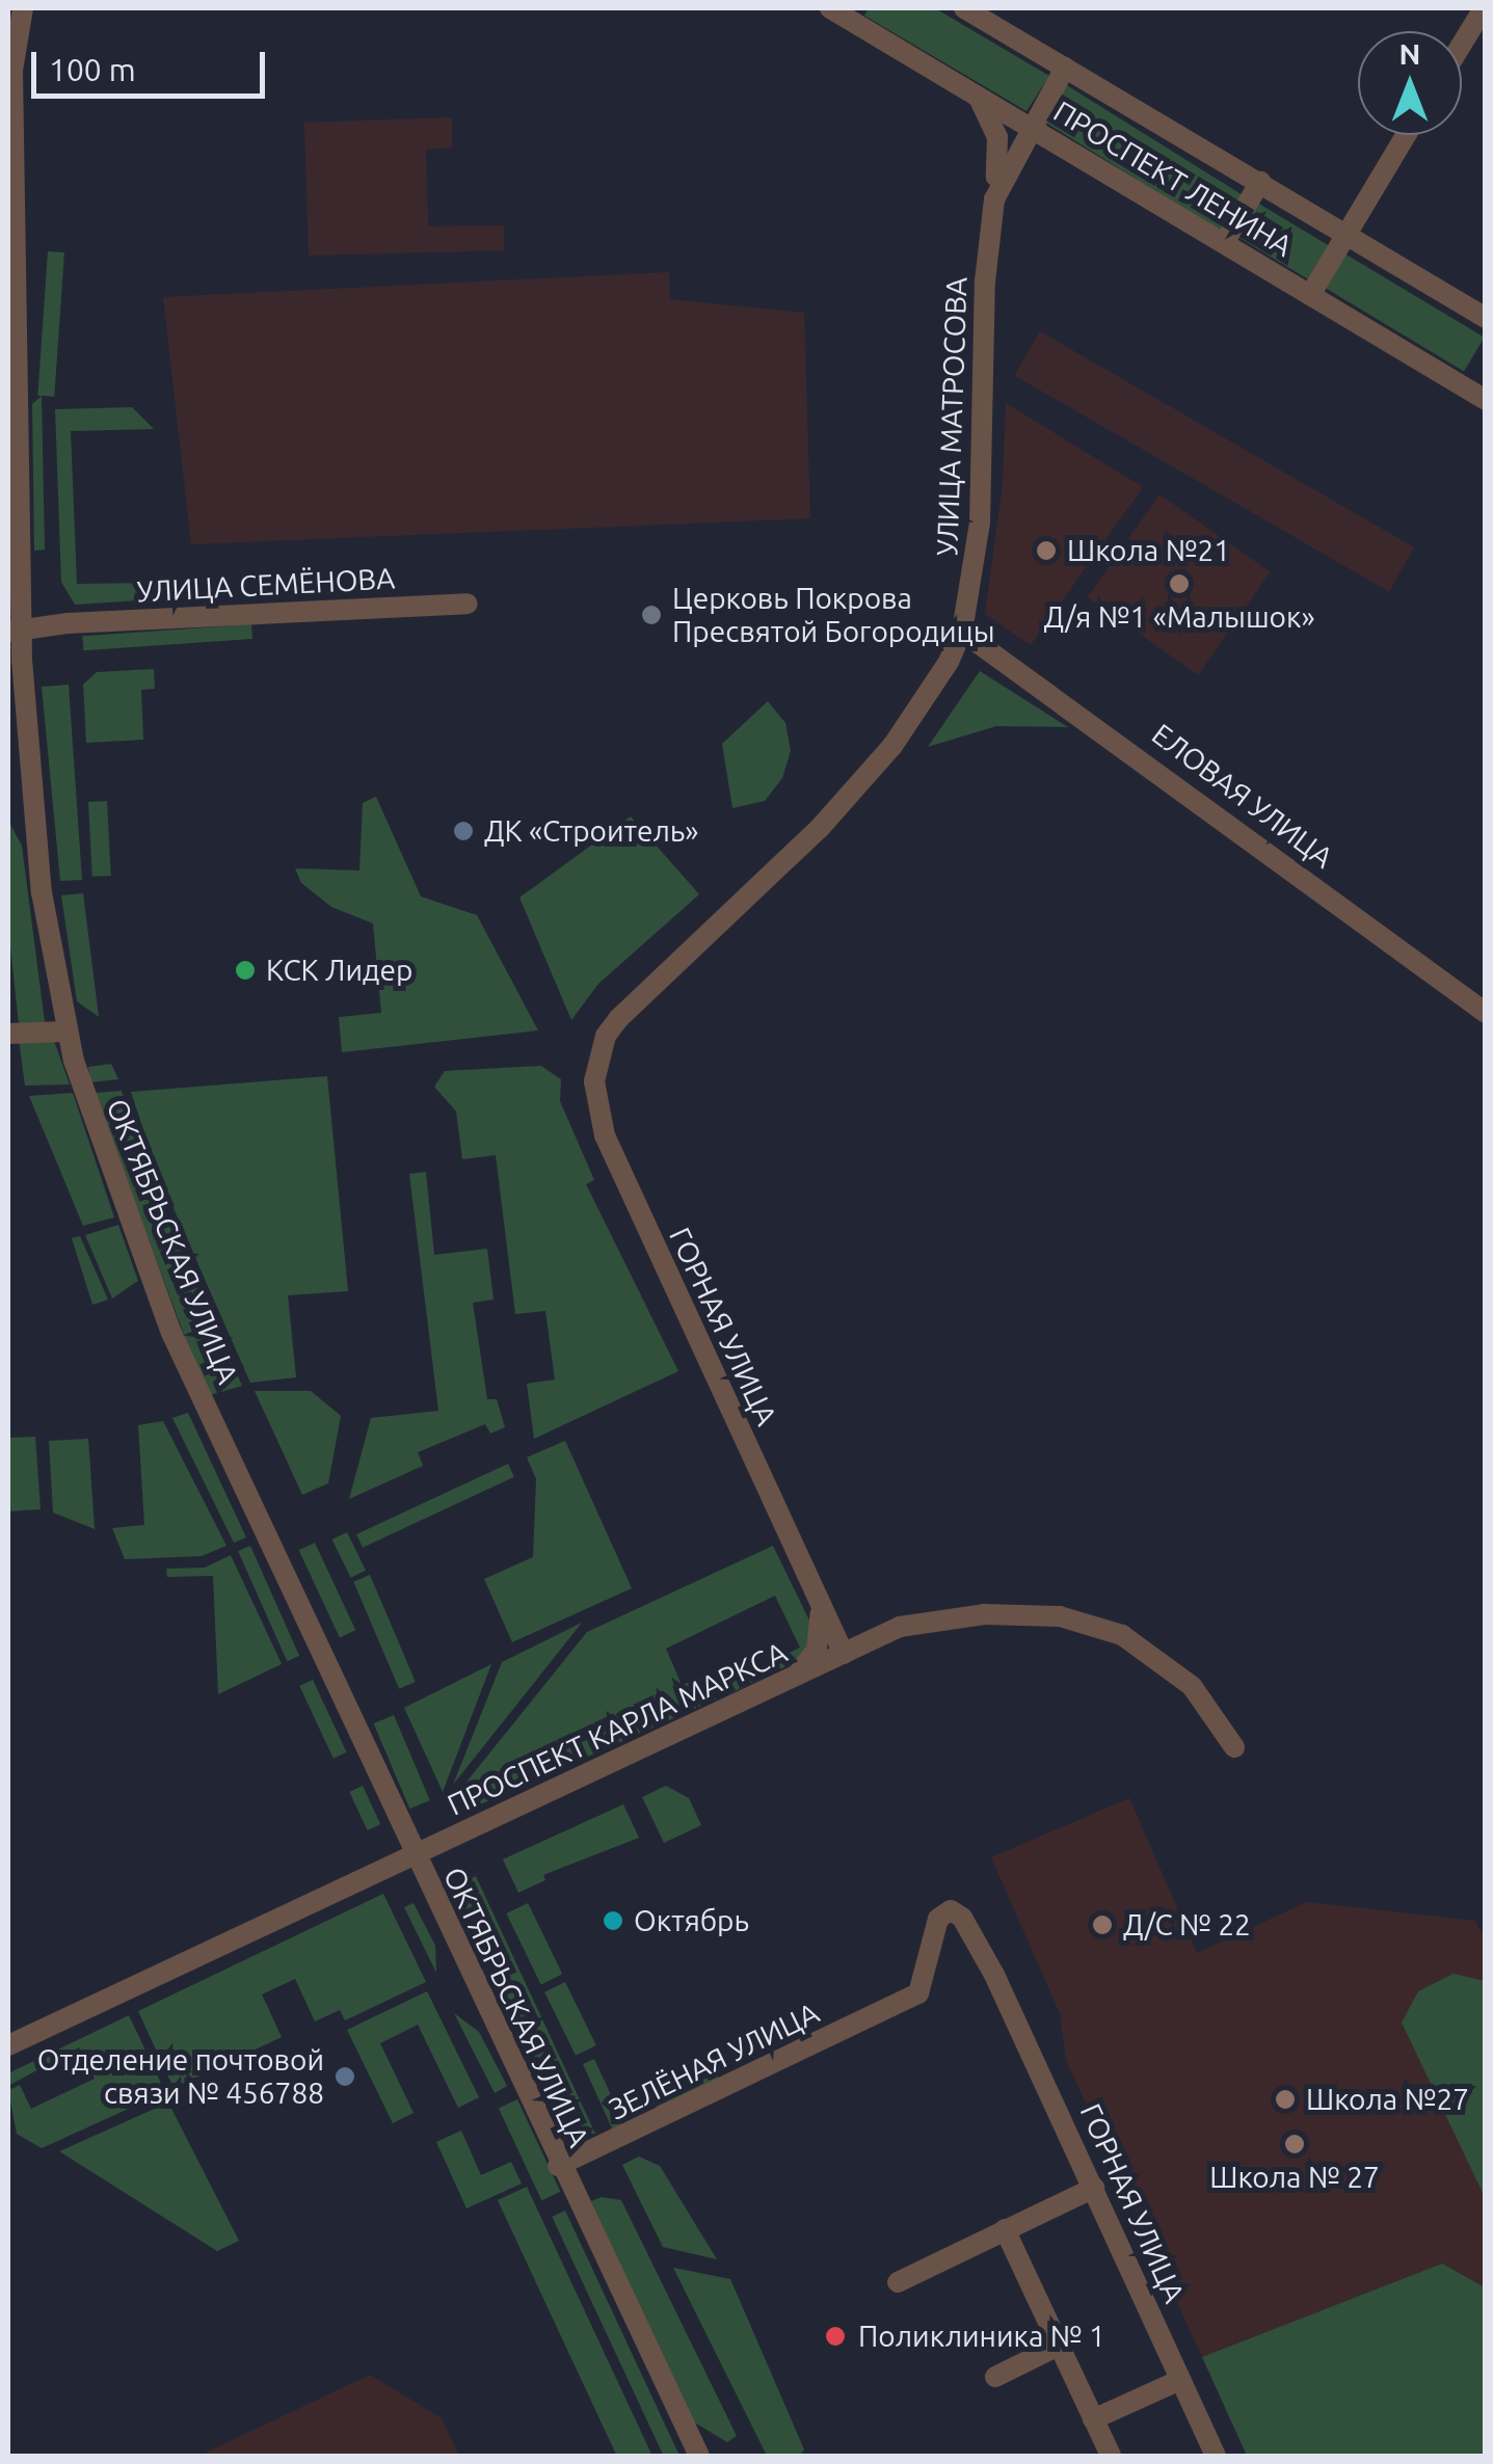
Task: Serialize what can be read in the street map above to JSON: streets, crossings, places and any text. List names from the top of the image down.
{
  "streets": {
    "street": [
      "ПРОСПЕКТ ЛЕНИНА",
      "УЛИЦА МАТРОСОВА",
      "УЛИЦА СЕМЁНОВА",
      "ЕЛОВАЯ УЛИЦА",
      "ОКТЯБРЬСКАЯ УЛИЦА",
      "ГОРНАЯ УЛИЦА",
      "ПРОСПЕКТ КАРЛА МАРКСА",
      "ЗЕЛЁНАЯ УЛИЦА"
    ]
  },
  "crossings": [
    ["ПРОСПЕКТ ЛЕНИНА", "УЛИЦА МАТРОСОВА"],
    ["УЛИЦА МАТРОСОВА", "ЕЛОВАЯ УЛИЦА"],
    ["УЛИЦА МАТРОСОВА", "ГОРНАЯ УЛИЦА"],
    ["УЛИЦА СЕМЁНОВА", "ОКТЯБРЬСКАЯ УЛИЦА"],
    ["ОКТЯБРЬСКАЯ УЛИЦА", "ПРОСПЕКТ КАРЛА МАРКСА"],
    ["ОКТЯБРЬСКАЯ УЛИЦА", "ЗЕЛЁНАЯ УЛИЦА"],
    ["ГОРНАЯ УЛИЦА", "ПРОСПЕКТ КАРЛА МАРКСА"],
    ["ГОРНАЯ УЛИЦА", "ЗЕЛЁНАЯ УЛИЦА"]
  ],
  "places": [
    "Школа №21",
    "Д/я №1 «Малышок»",
    "Церковь Покрова Пресвятой Богородицы",
    "ДК «Строитель»",
    "КСК Лидер",
    "Октябрь",
    "Д/С № 22",
    "Отделение почтовой связи № 456788",
    "Школа №27",
    "Школа № 27",
    "Поликлиника № 1"
  ],
  "scale_bar": "100 m",
  "north": "top"
}
